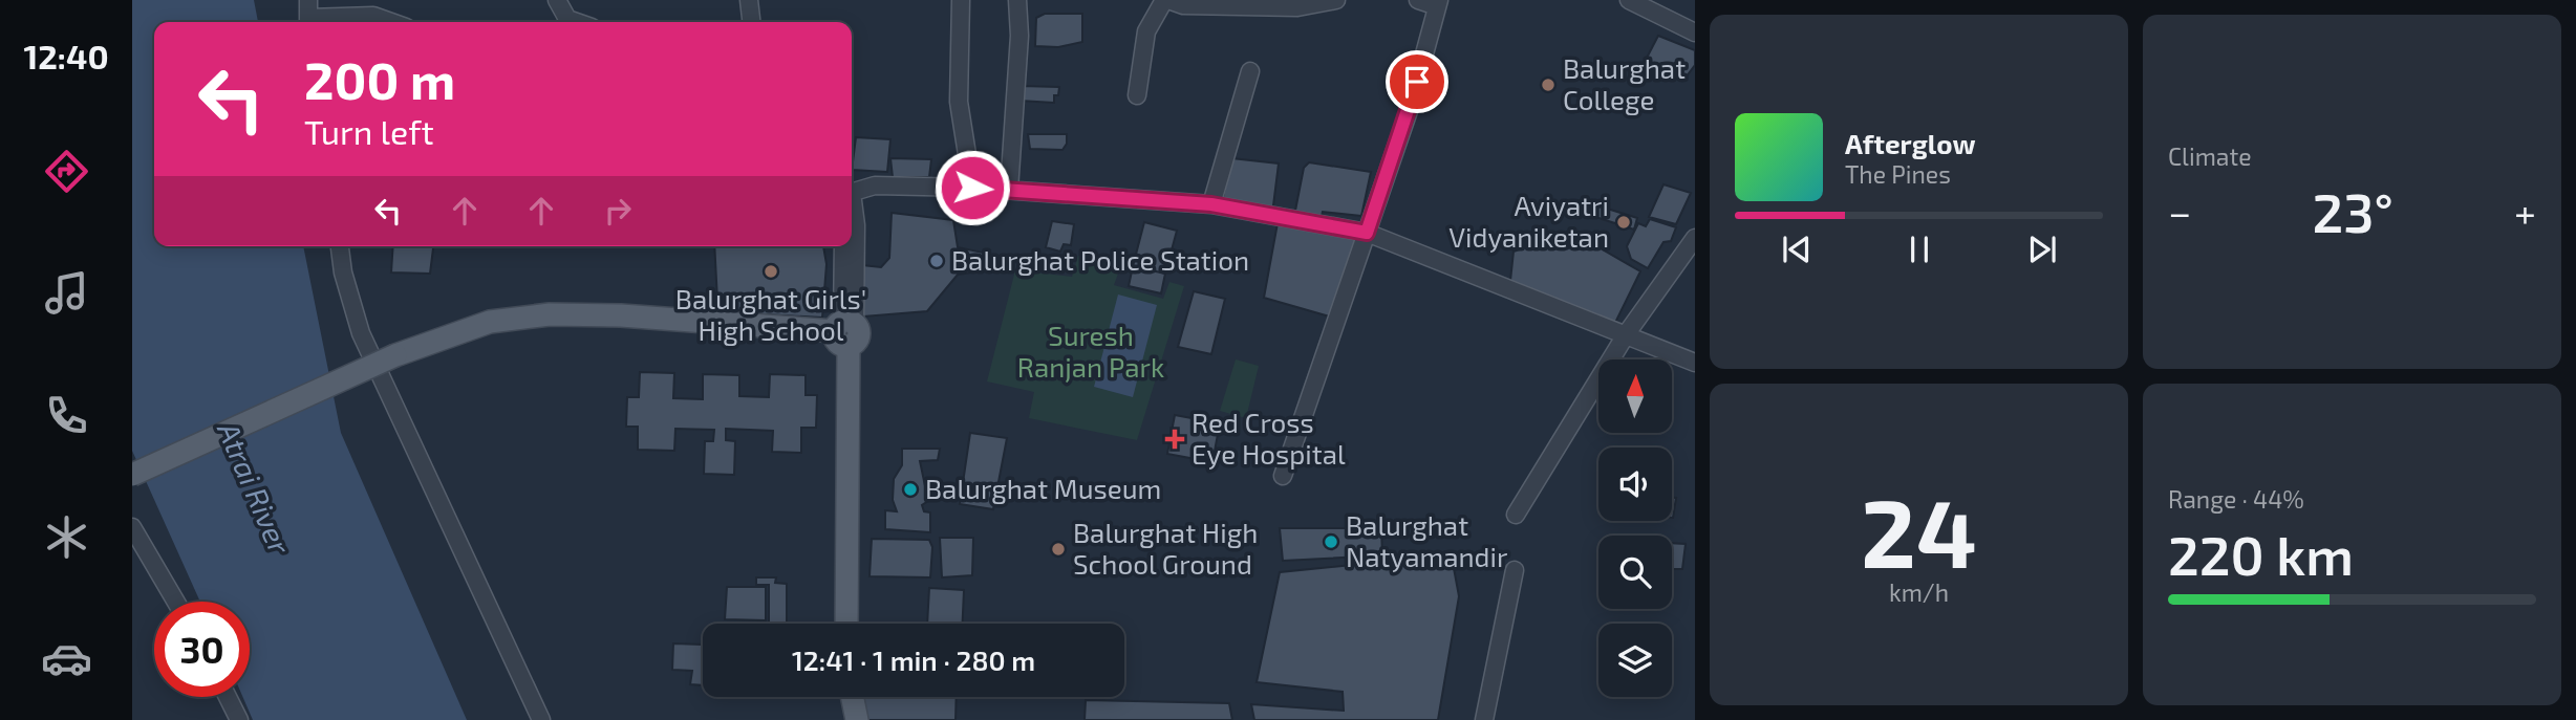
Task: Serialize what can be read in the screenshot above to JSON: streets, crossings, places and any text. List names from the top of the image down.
{
  "water": ["Atrai River"],
  "parks": ["Suresh Ranjan Park"],
  "places": {
    "other": [
      "Balurghat College",
      "Aviyatri Vidyaniketan",
      "Balurghat Police Station",
      "Balurghat Girls' High School",
      "Balurghat Museum",
      "Balurghat Natyamandir",
      "Balurghat High School Ground"
    ],
    "health": ["Red Cross Eye Hospital"]
  },
  "north": "top",
  "page": {
    "tabs": "12:40",
    "tile": [
      "Climate",
      ["24", "km/h"],
      ["Range · 44%", "220 km"]
    ],
    "turn": ["200 m", "Turn left"],
    "song": ["Afterglow", "The Pines"],
    "heat": ["−", "23°", "+"],
    "limit": "30",
    "trip": "12:41 · 1 min · 280 m"
  }
}
